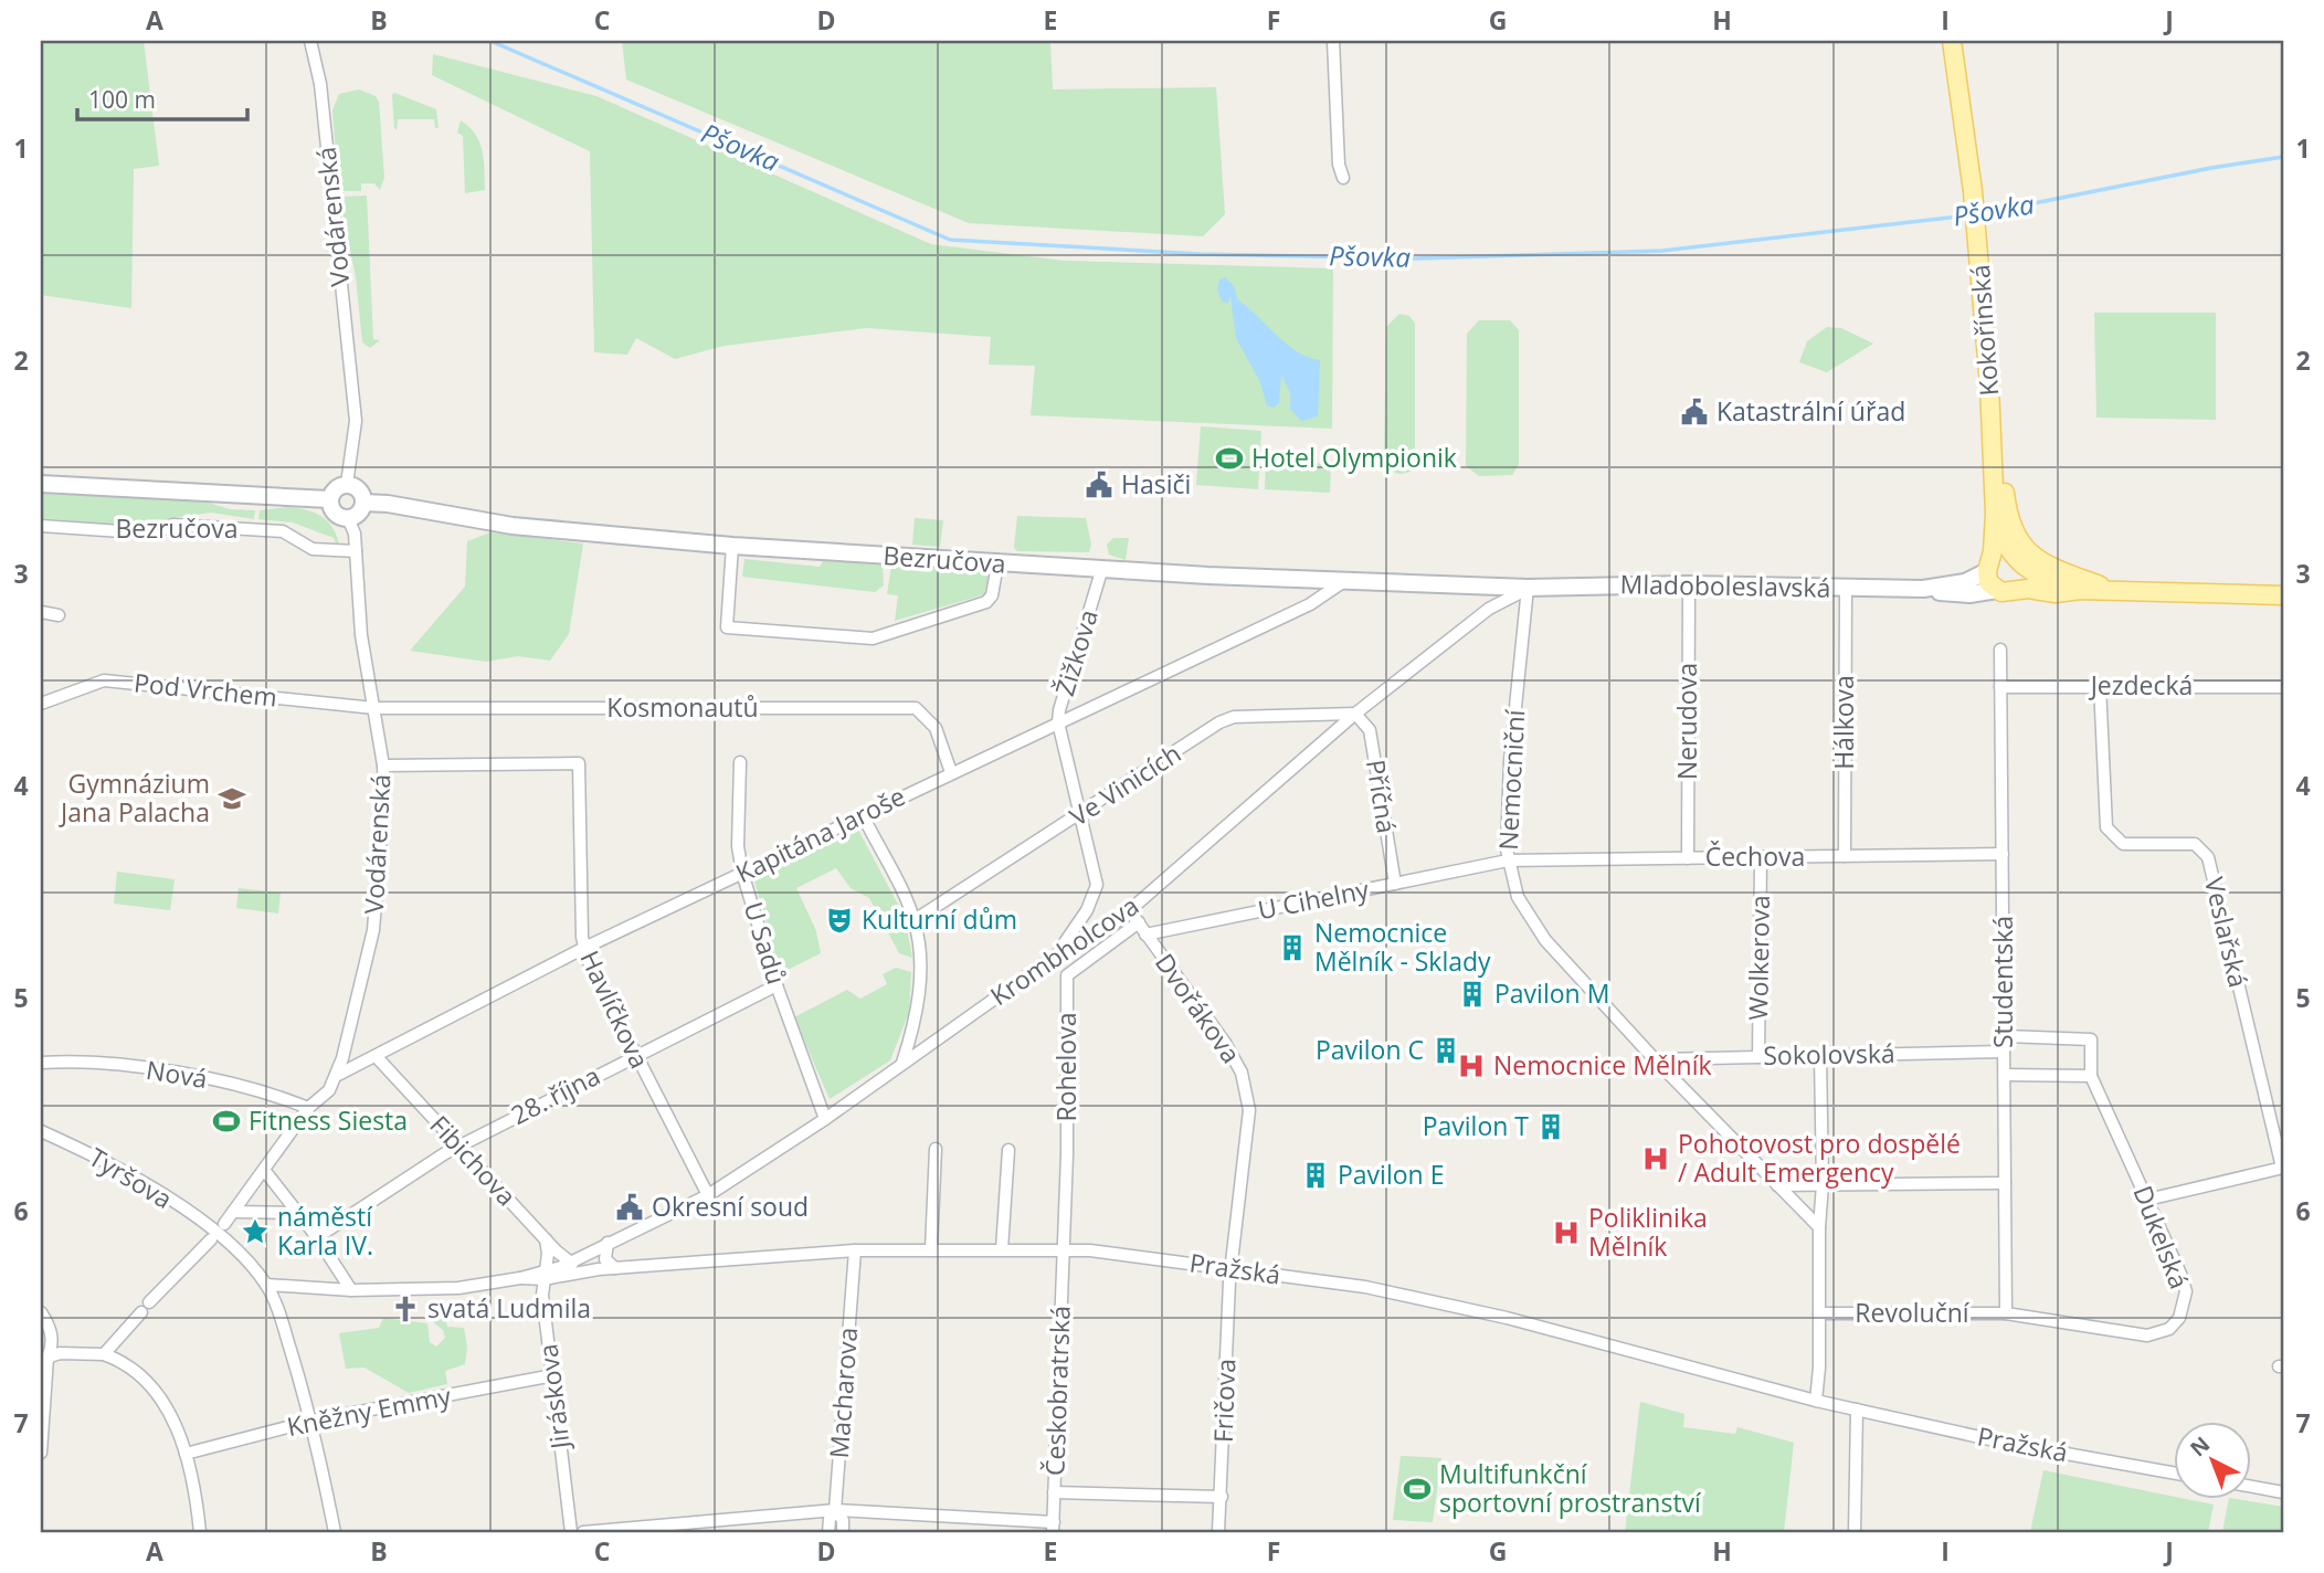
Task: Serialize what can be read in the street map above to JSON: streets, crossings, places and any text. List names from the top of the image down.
{
  "streets": {
    "main road": ["Kokořínská", "Mladoboleslavská"],
    "street": [
      "Vodárenská",
      "Bezručova",
      "Žižkova",
      "Jezdecká",
      "Pod Vrchem",
      "Kosmonautů",
      "Nerudova",
      "Hálkova",
      "Nemocniční",
      "Ve Vinicích",
      "Příčná",
      "Kapitána Jaroše",
      "Čechova",
      "U Cihelny",
      "Veslařská",
      "U Sadů",
      "Krombholcova",
      "Wolkerova",
      "Studentská",
      "Dvořákova",
      "Havlíčkova",
      "Sokolovská",
      "Rohelova",
      "Nová",
      "28. října",
      "Fibichova",
      "Tyršova",
      "Dukelská",
      "Pražská",
      "Revoluční",
      "Českobratrská",
      "Macharova",
      "Jiráskova",
      "Fričova",
      "Kněžny Emmy"
    ]
  },
  "crossings": [
    ["Vodárenská", "Bezručova"],
    ["Vodárenská", "Pod Vrchem"],
    ["Vodárenská", "Kosmonautů"],
    ["Vodárenská", "Kapitána Jaroše"],
    ["Vodárenská", "Havlíčkova"],
    ["Kokořínská", "Mladoboleslavská"],
    ["Bezručova", "Mladoboleslavská"],
    ["Bezručova", "Žižkova"],
    ["Bezručova", "Nemocniční"],
    ["Bezručova", "Kapitána Jaroše"],
    ["Bezručova", "Krombholcova"],
    ["Mladoboleslavská", "Nerudova"],
    ["Mladoboleslavská", "Hálkova"],
    ["Mladoboleslavská", "Nemocniční"],
    ["Mladoboleslavská", "Krombholcova"],
    ["Žižkova", "Ve Vinicích"],
    ["Žižkova", "Kapitána Jaroše"],
    ["Žižkova", "Krombholcova"],
    ["Jezdecká", "Veslařská"],
    ["Jezdecká", "Studentská"],
    ["Pod Vrchem", "Kosmonautů"],
    ["Kosmonautů", "Kapitána Jaroše"],
    ["Nerudova", "Čechova"],
    ["Hálkova", "Čechova"],
    ["Nemocniční", "Čechova"],
    ["Nemocniční", "U Cihelny"],
    ["Nemocniční", "Krombholcova"],
    ["Nemocniční", "Sokolovská"],
    ["Ve Vinicích", "Příčná"],
    ["Ve Vinicích", "Krombholcova"],
    ["Příčná", "U Cihelny"],
    ["Příčná", "Krombholcova"],
    ["Kapitána Jaroše", "U Sadů"],
    ["Kapitána Jaroše", "Havlíčkova"],
    ["Kapitána Jaroše", "Nová"],
    ["Kapitána Jaroše", "Fibichova"],
    ["Čechova", "U Cihelny"],
    ["Čechova", "Wolkerova"],
    ["Čechova", "Studentská"],
    ["U Cihelny", "Dvořákova"],
    ["U Sadů", "Krombholcova"],
    ["U Sadů", "28. října"],
    ["Krombholcova", "Havlíčkova"],
    ["Krombholcova", "Fibichova"],
    ["Krombholcova", "Pražská"],
    ["Wolkerova", "Sokolovská"],
    ["Studentská", "Sokolovská"],
    ["Studentská", "Dukelská"],
    ["Studentská", "Revoluční"],
    ["Dvořákova", "Pražská"],
    ["Dvořákova", "Fričova"],
    ["Havlíčkova", "28. října"],
    ["Rohelova", "Pražská"],
    ["Rohelova", "Českobratrská"],
    ["28. října", "Fibichova"],
    ["Fibichova", "Pražská"],
    ["Dukelská", "Revoluční"],
    ["Pražská", "Českobratrská"],
    ["Pražská", "Macharova"],
    ["Pražská", "Jiráskova"],
    ["Pražská", "Fričova"],
    ["Jiráskova", "Kněžny Emmy"]
  ],
  "water": ["Pšovka"],
  "places": {
    "public building": ["Katastrální úřad", "Hasiči", "Okresní soud"],
    "sports": ["Hotel Olympionik", "Fitness Siesta", "Multifunkční sportovní prostranství"],
    "school or university": ["Gymnázium Jana Palacha"],
    "theatre": ["Kulturní dům"],
    "building": [
      "Nemocnice Mělník - Sklady",
      "Pavilon M",
      "Pavilon C",
      "Pavilon T",
      "Pavilon E"
    ],
    "hospital": ["Nemocnice Mělník", "Pohotovost pro dospělé / Adult Emergency", "Poliklinika Mělník"],
    "place": ["náměstí Karla IV."],
    "church": ["svatá Ludmila"]
  },
  "scale_bar": "100 m",
  "north": "top left",
  "grid": {
    "columns": [
      "A",
      "B",
      "C",
      "D",
      "E",
      "F",
      "G",
      "H",
      "I",
      "J"
    ],
    "rows": [
      "1",
      "2",
      "3",
      "4",
      "5",
      "6",
      "7"
    ]
  }
}
